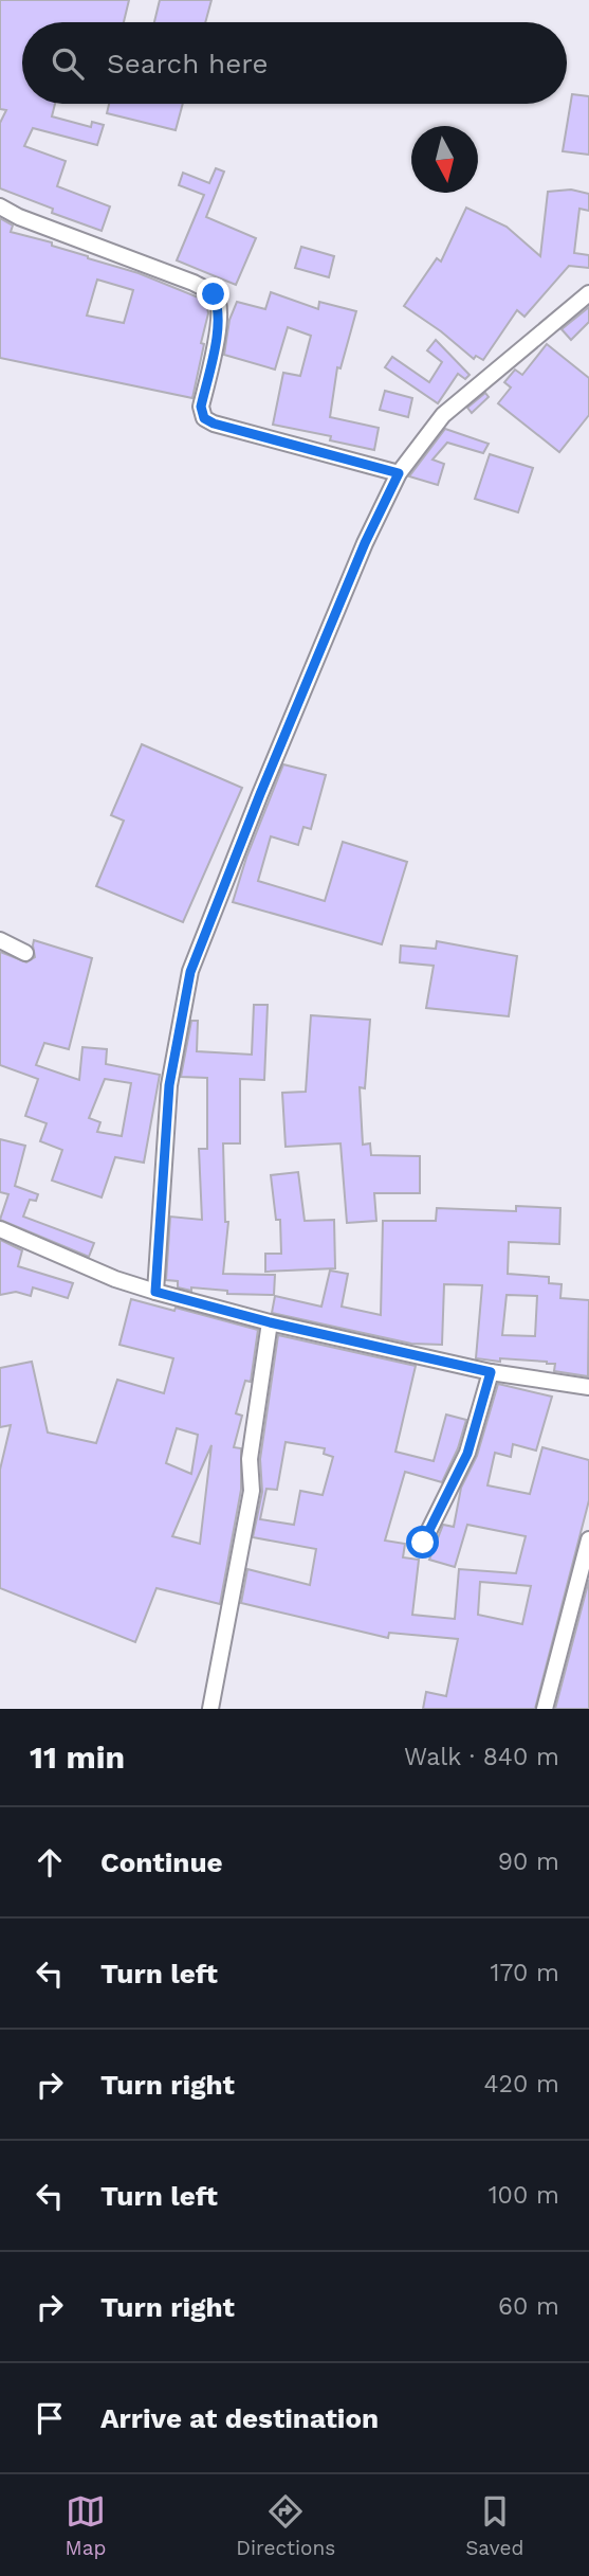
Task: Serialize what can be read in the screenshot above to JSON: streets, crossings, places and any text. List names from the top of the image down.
{
  "north": "bottom",
  "page": {
    "search": "Search here",
    "heading": ["11 min", "Walk · 840 m"],
    "list": [
      ["Continue", "90 m"],
      ["Turn left", "170 m"],
      ["Turn right", "420 m"],
      ["Turn left", "100 m"],
      ["Turn right", "60 m"],
      "Arrive at destination"
    ],
    "nav": ["Map", "Directions", "Saved"]
  }
}
